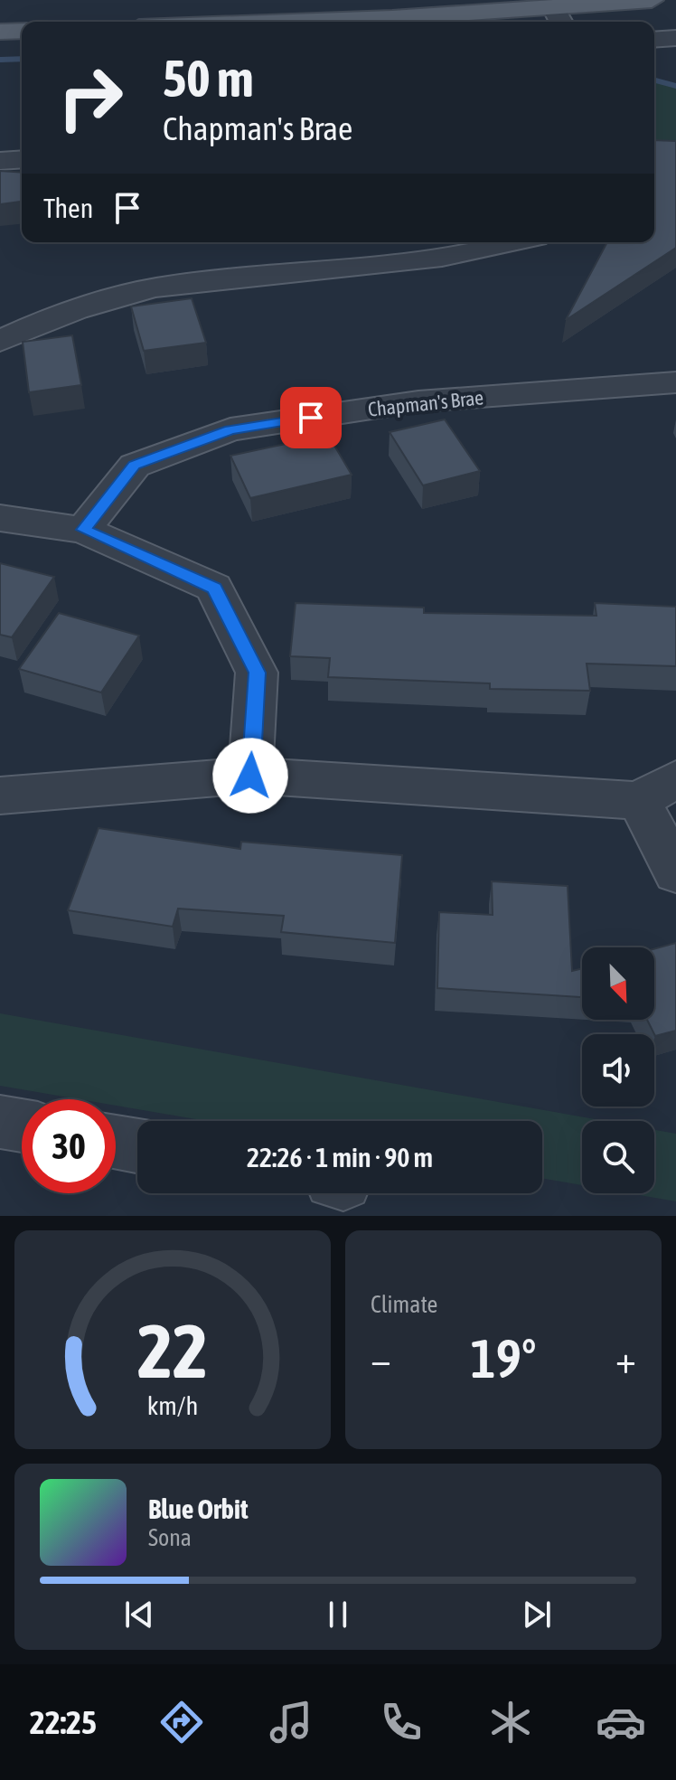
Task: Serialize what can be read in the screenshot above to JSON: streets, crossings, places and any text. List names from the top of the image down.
{
  "streets": {
    "street": ["Chapman's Brae"]
  },
  "north": "bottom right",
  "page": {
    "turn": ["50 m", "Chapman's Brae"],
    "then": "Then",
    "limit": "30",
    "trip": "22:26 · 1 min · 90 m",
    "tile": "Climate",
    "heat": ["−", "19°", "+"],
    "song": ["Blue Orbit", "Sona"],
    "tabs": "22:25",
    "gauge": ["22", "km/h"]
  }
}
